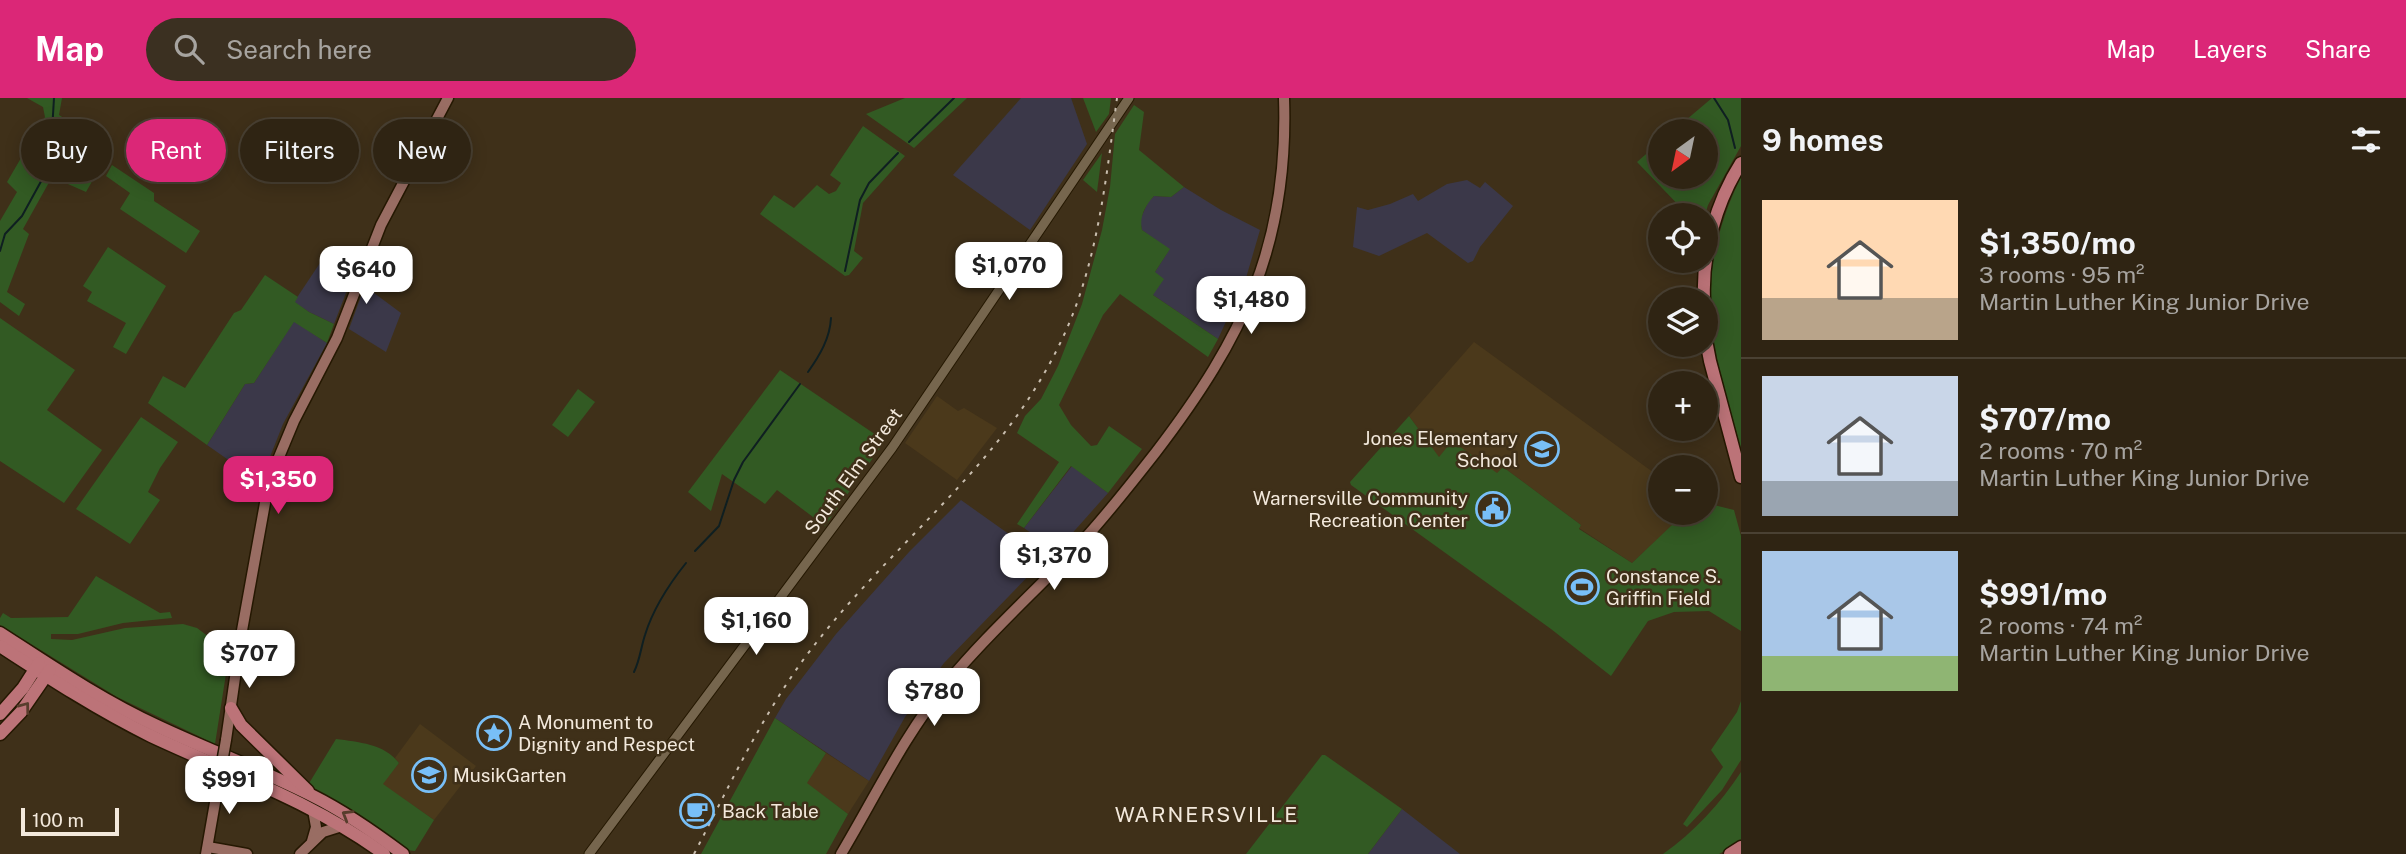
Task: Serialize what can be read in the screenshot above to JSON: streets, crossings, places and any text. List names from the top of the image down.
{
  "streets": {
    "street": ["South Elm Street"]
  },
  "districts": ["WARNERSVILLE"],
  "places": {
    "school or university": ["Jones Elementary School", "MusikGarten"],
    "public building": ["Warnersville Community Recreation Center"],
    "sports": ["Constance S. Griffin Field"],
    "place": ["A Monument to Dignity and Respect"],
    "cafe": ["Back Table"]
  },
  "scale_bar": "100 m",
  "north": "bottom left",
  "page": {
    "header": "Map",
    "search": "Search here",
    "nav": ["Map", "Layers", "Share"],
    "heading": "9 homes",
    "map_buttons": ["+", "−"],
    "chip": [
      "Buy",
      "Rent",
      "Filters",
      "New"
    ],
    "list": [
      {
        "name": "$1,350/mo",
        "note": "3 rooms · 95 m² · Martin Luther King Junior Drive"
      },
      {
        "name": "$707/mo",
        "note": "2 rooms · 70 m² · Martin Luther King Junior Drive"
      },
      {
        "name": "$991/mo",
        "note": "2 rooms · 74 m² · Martin Luther King Junior Drive"
      }
    ],
    "price": [
      "$1,070",
      "$640",
      "$1,480",
      "$1,350",
      "$1,370",
      "$1,160",
      "$707",
      "$780",
      "$991"
    ],
    "scale": "100 m"
  }
}
